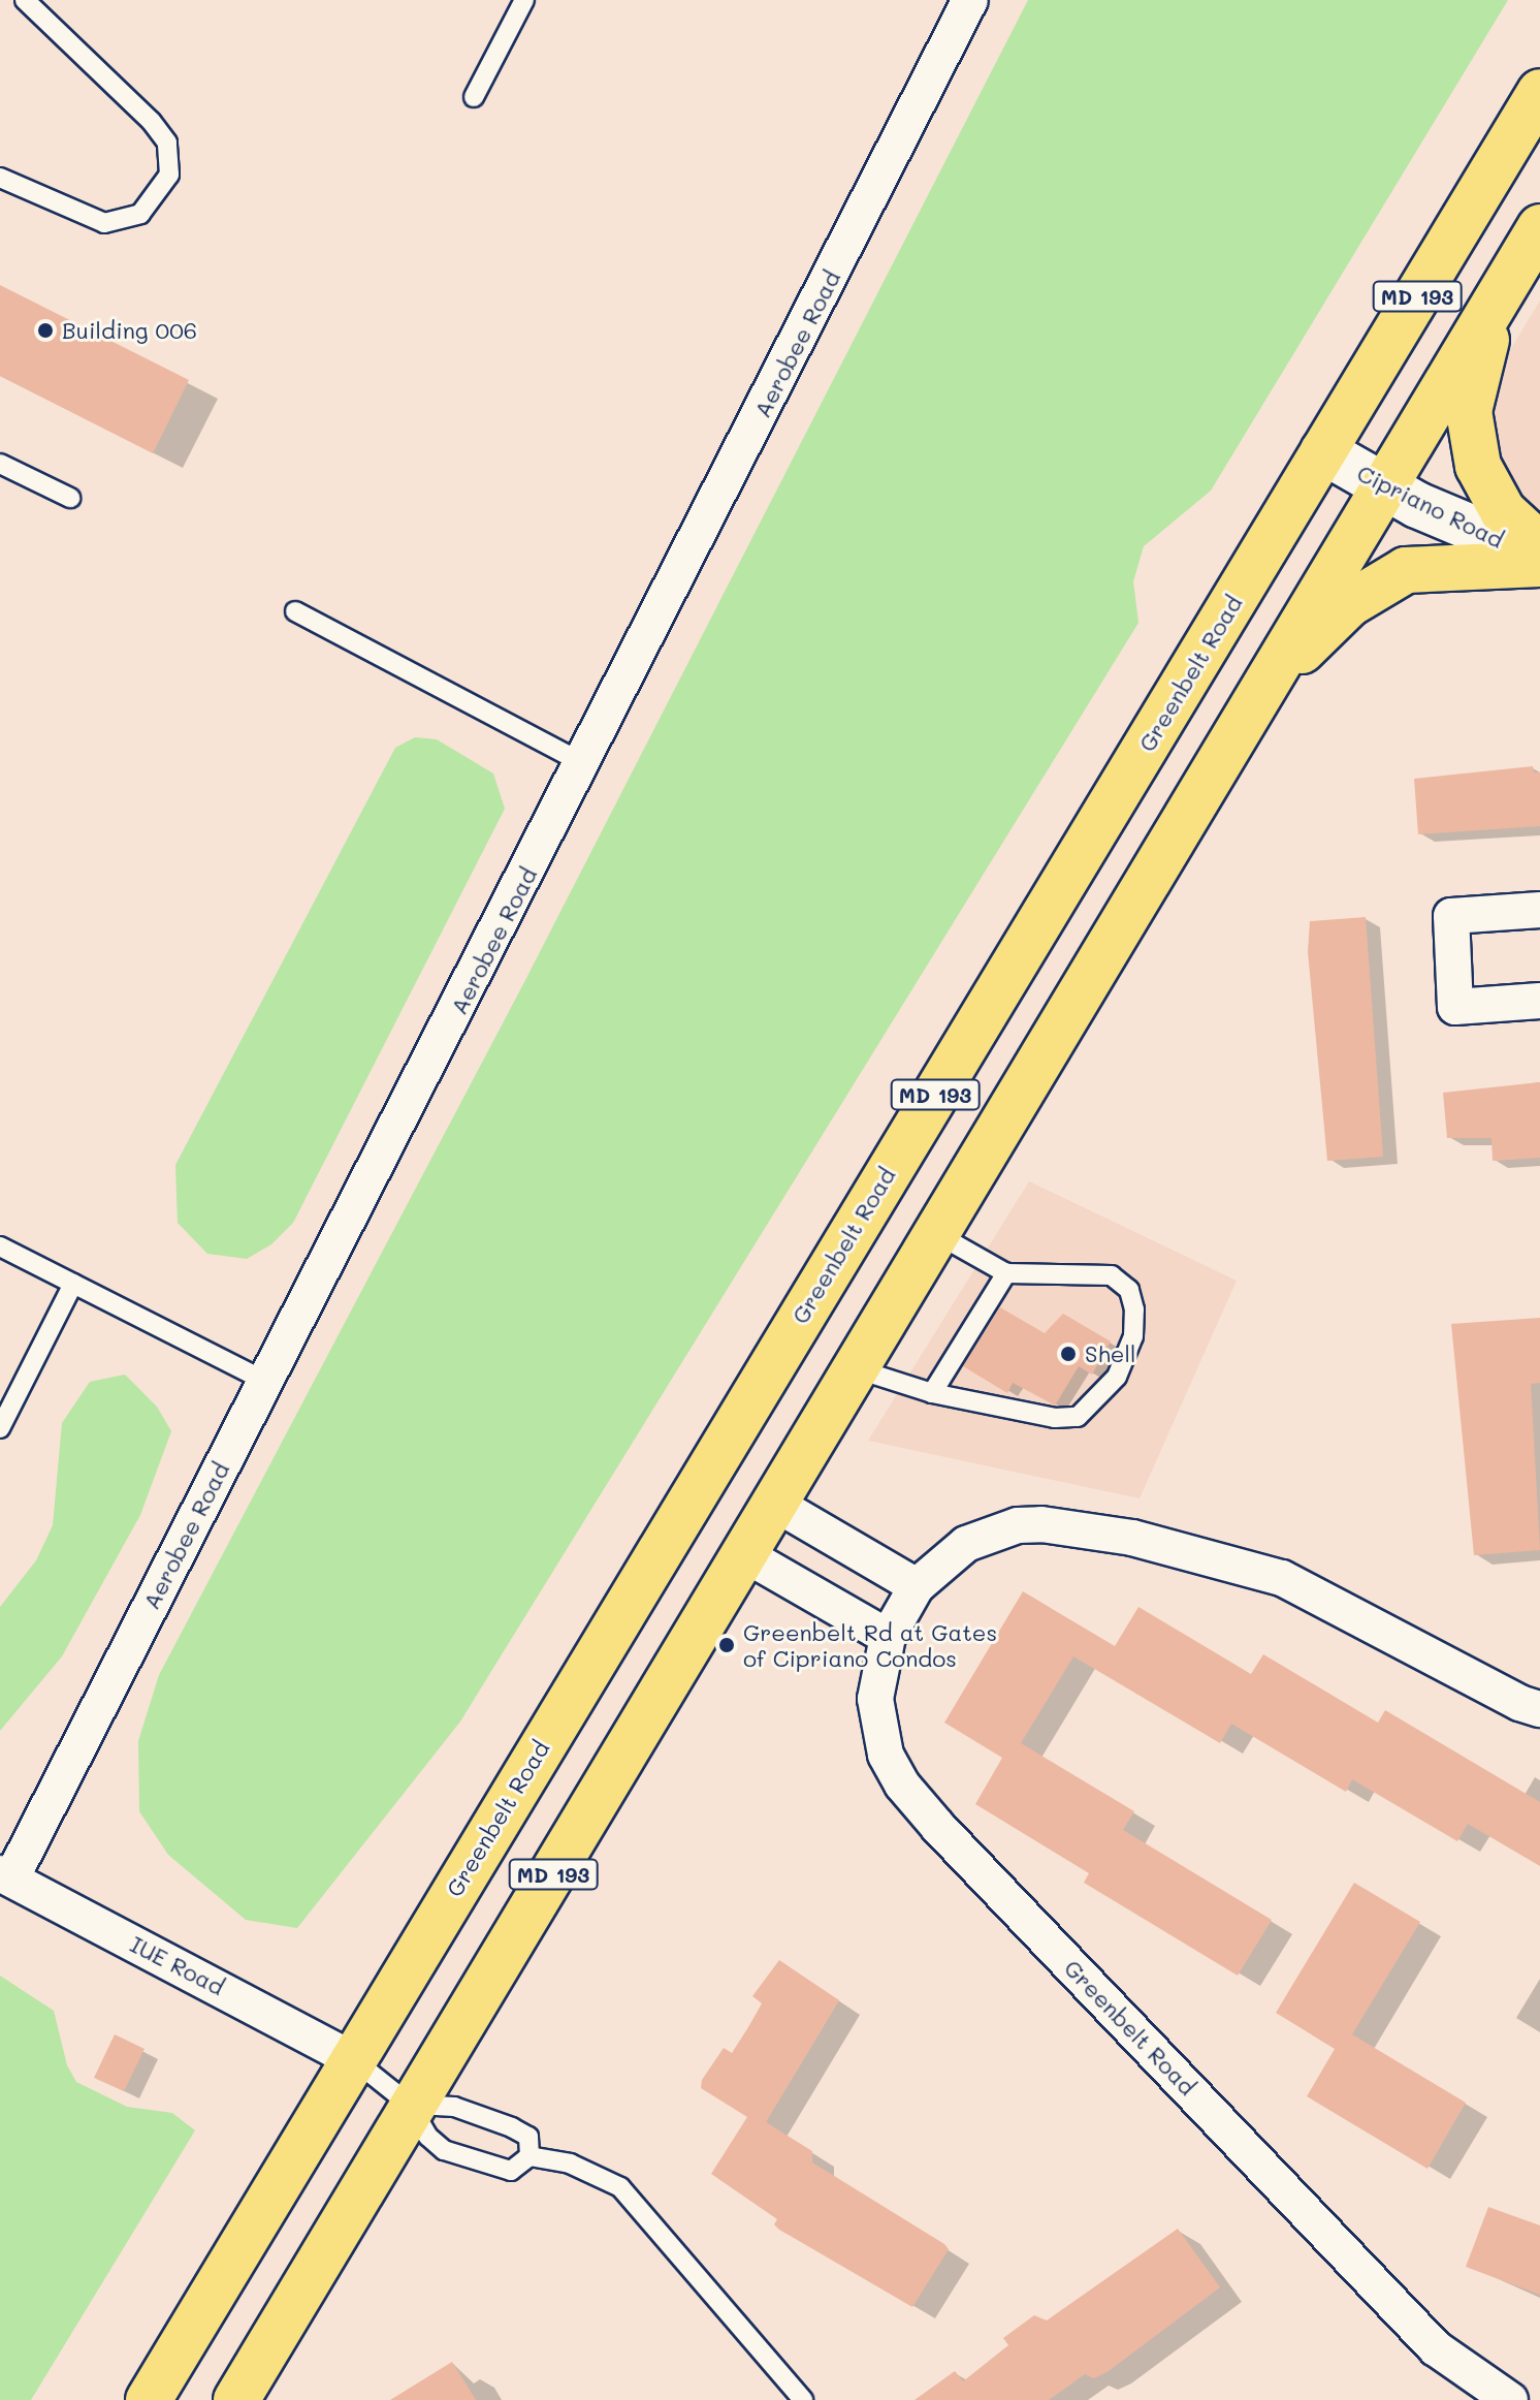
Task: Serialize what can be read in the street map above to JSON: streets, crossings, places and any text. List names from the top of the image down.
{
  "streets": {
    "main road": ["MD 193", "Greenbelt Road"],
    "street": ["Aerobee Road", "Cipriano Road", "IUE Road"]
  },
  "crossings": [
    ["MD 193", "Cipriano Road"],
    ["Aerobee Road", "IUE Road"],
    ["Cipriano Road", "Greenbelt Road"],
    ["Greenbelt Road", "IUE Road"]
  ],
  "places": ["Building 006", "Shell", "Greenbelt Rd at Gates of Cipriano Condos"]
}
